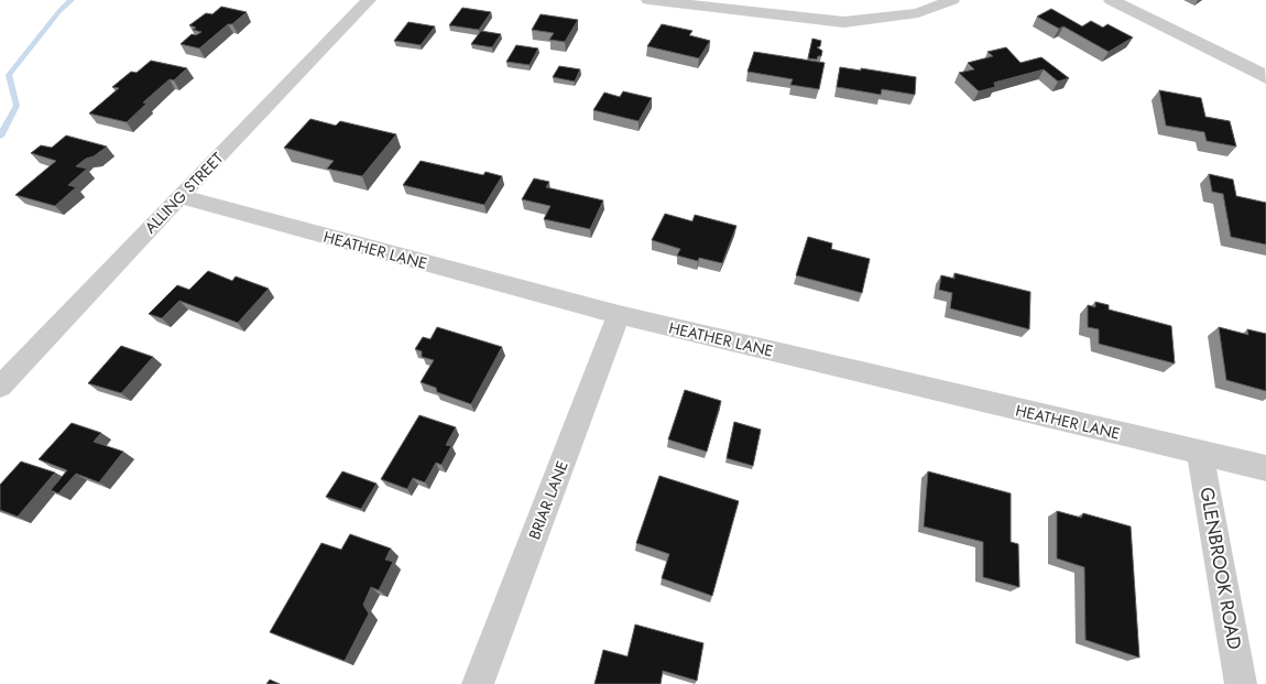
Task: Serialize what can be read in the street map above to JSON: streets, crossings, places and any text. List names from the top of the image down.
{
  "streets": {
    "street": [
      "ALLING STREET",
      "HEATHER LANE",
      "BRIAR LANE",
      "GLENBROOK ROAD"
    ]
  },
  "crossings": [
    ["ALLING STREET", "HEATHER LANE"],
    ["HEATHER LANE", "BRIAR LANE"],
    ["HEATHER LANE", "GLENBROOK ROAD"]
  ]
}
